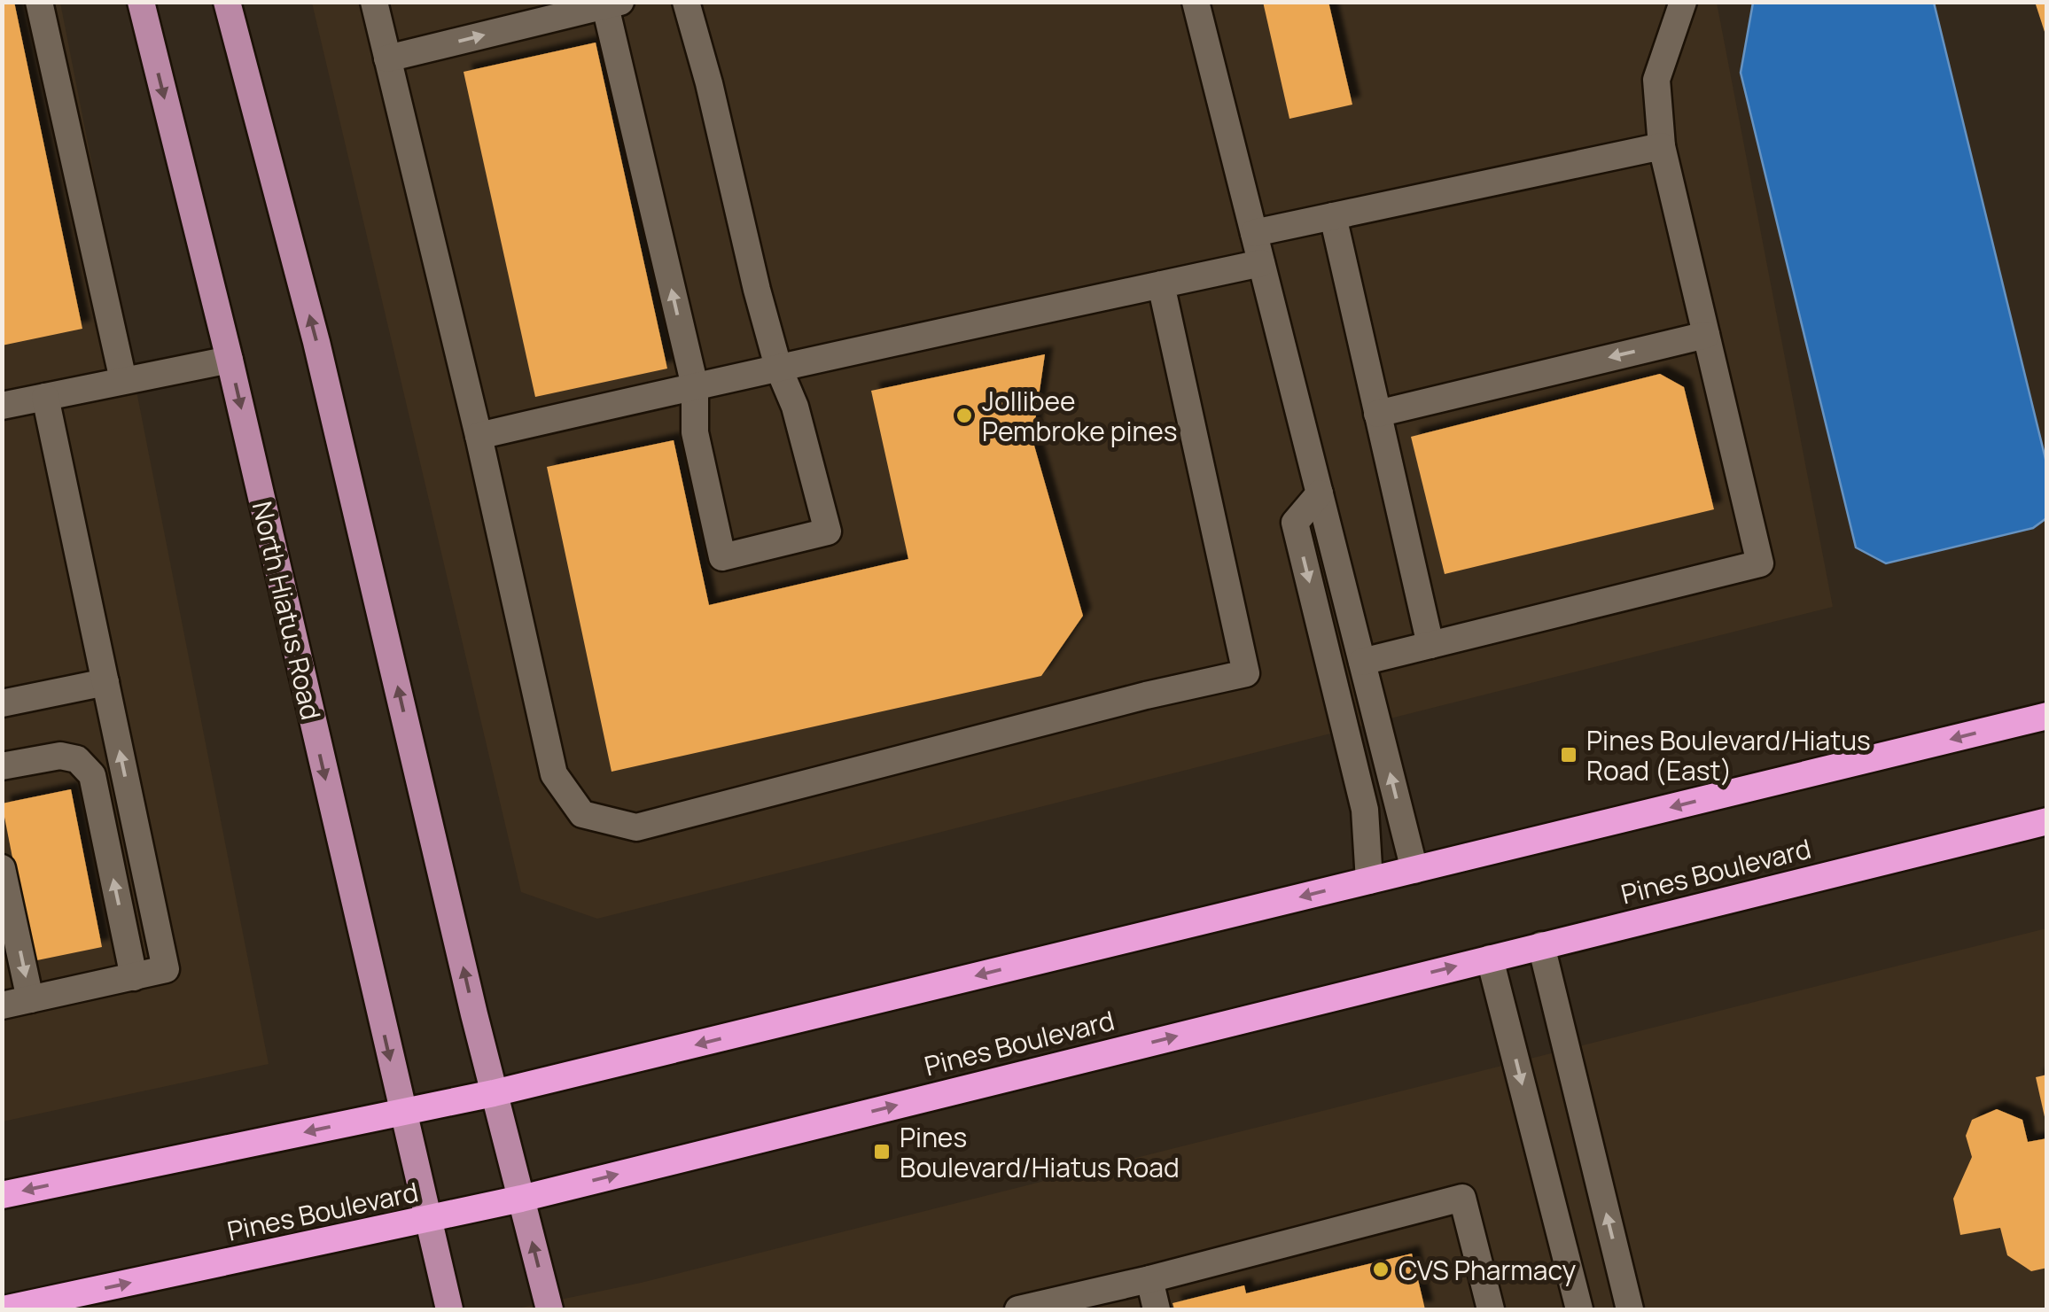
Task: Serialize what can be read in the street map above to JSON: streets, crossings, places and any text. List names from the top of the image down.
{
  "streets": {
    "highway": ["Pines Boulevard"],
    "main road": ["North Hiatus Road"]
  },
  "crossings": [
    ["North Hiatus Road", "Pines Boulevard"]
  ],
  "places": {
    "other": ["Jollibee Pembroke pines", "CVS Pharmacy"],
    "transit": ["Pines Boulevard/Hiatus Road (East)", "Pines Boulevard/Hiatus Road"]
  }
}
